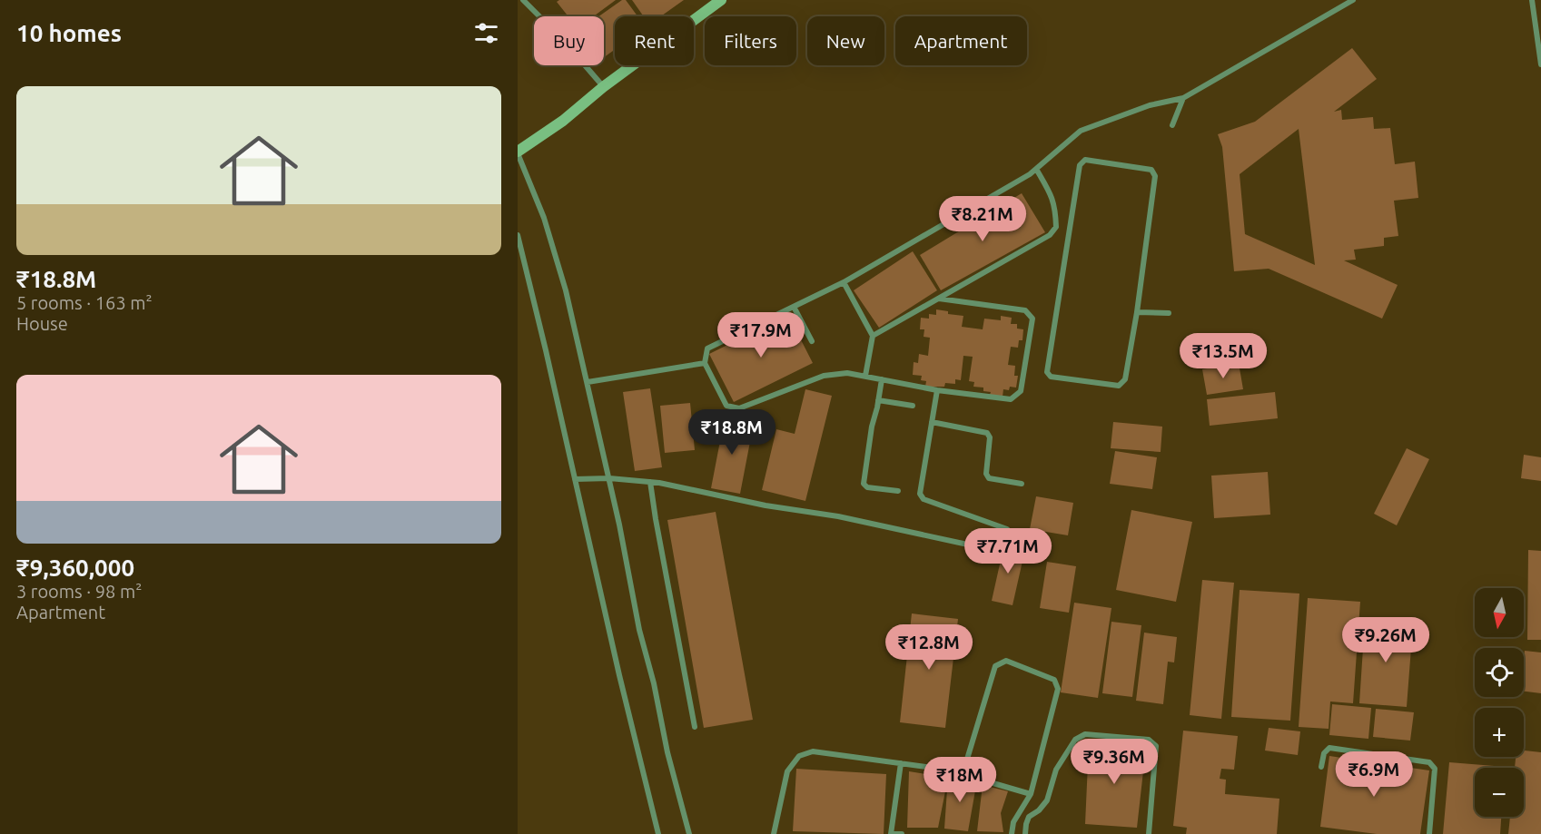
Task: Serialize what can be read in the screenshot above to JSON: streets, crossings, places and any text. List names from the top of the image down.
{
  "north": "bottom",
  "page": {
    "heading": "10 homes",
    "chip": [
      "Buy",
      "Rent",
      "Filters",
      "New",
      "Apartment"
    ],
    "list": [
      {
        "name": "₹18.8M",
        "note": "5 rooms · 163 m² · House"
      },
      {
        "name": "₹9,360,000",
        "note": "3 rooms · 98 m² · Apartment"
      }
    ],
    "price": [
      "₹8.21M",
      "₹17.9M",
      "₹13.5M",
      "₹18.8M",
      "₹7.71M",
      "₹9.26M",
      "₹12.8M",
      "₹9.36M",
      "₹6.9M",
      "₹18M"
    ],
    "map_buttons": ["+", "−"]
  }
}
